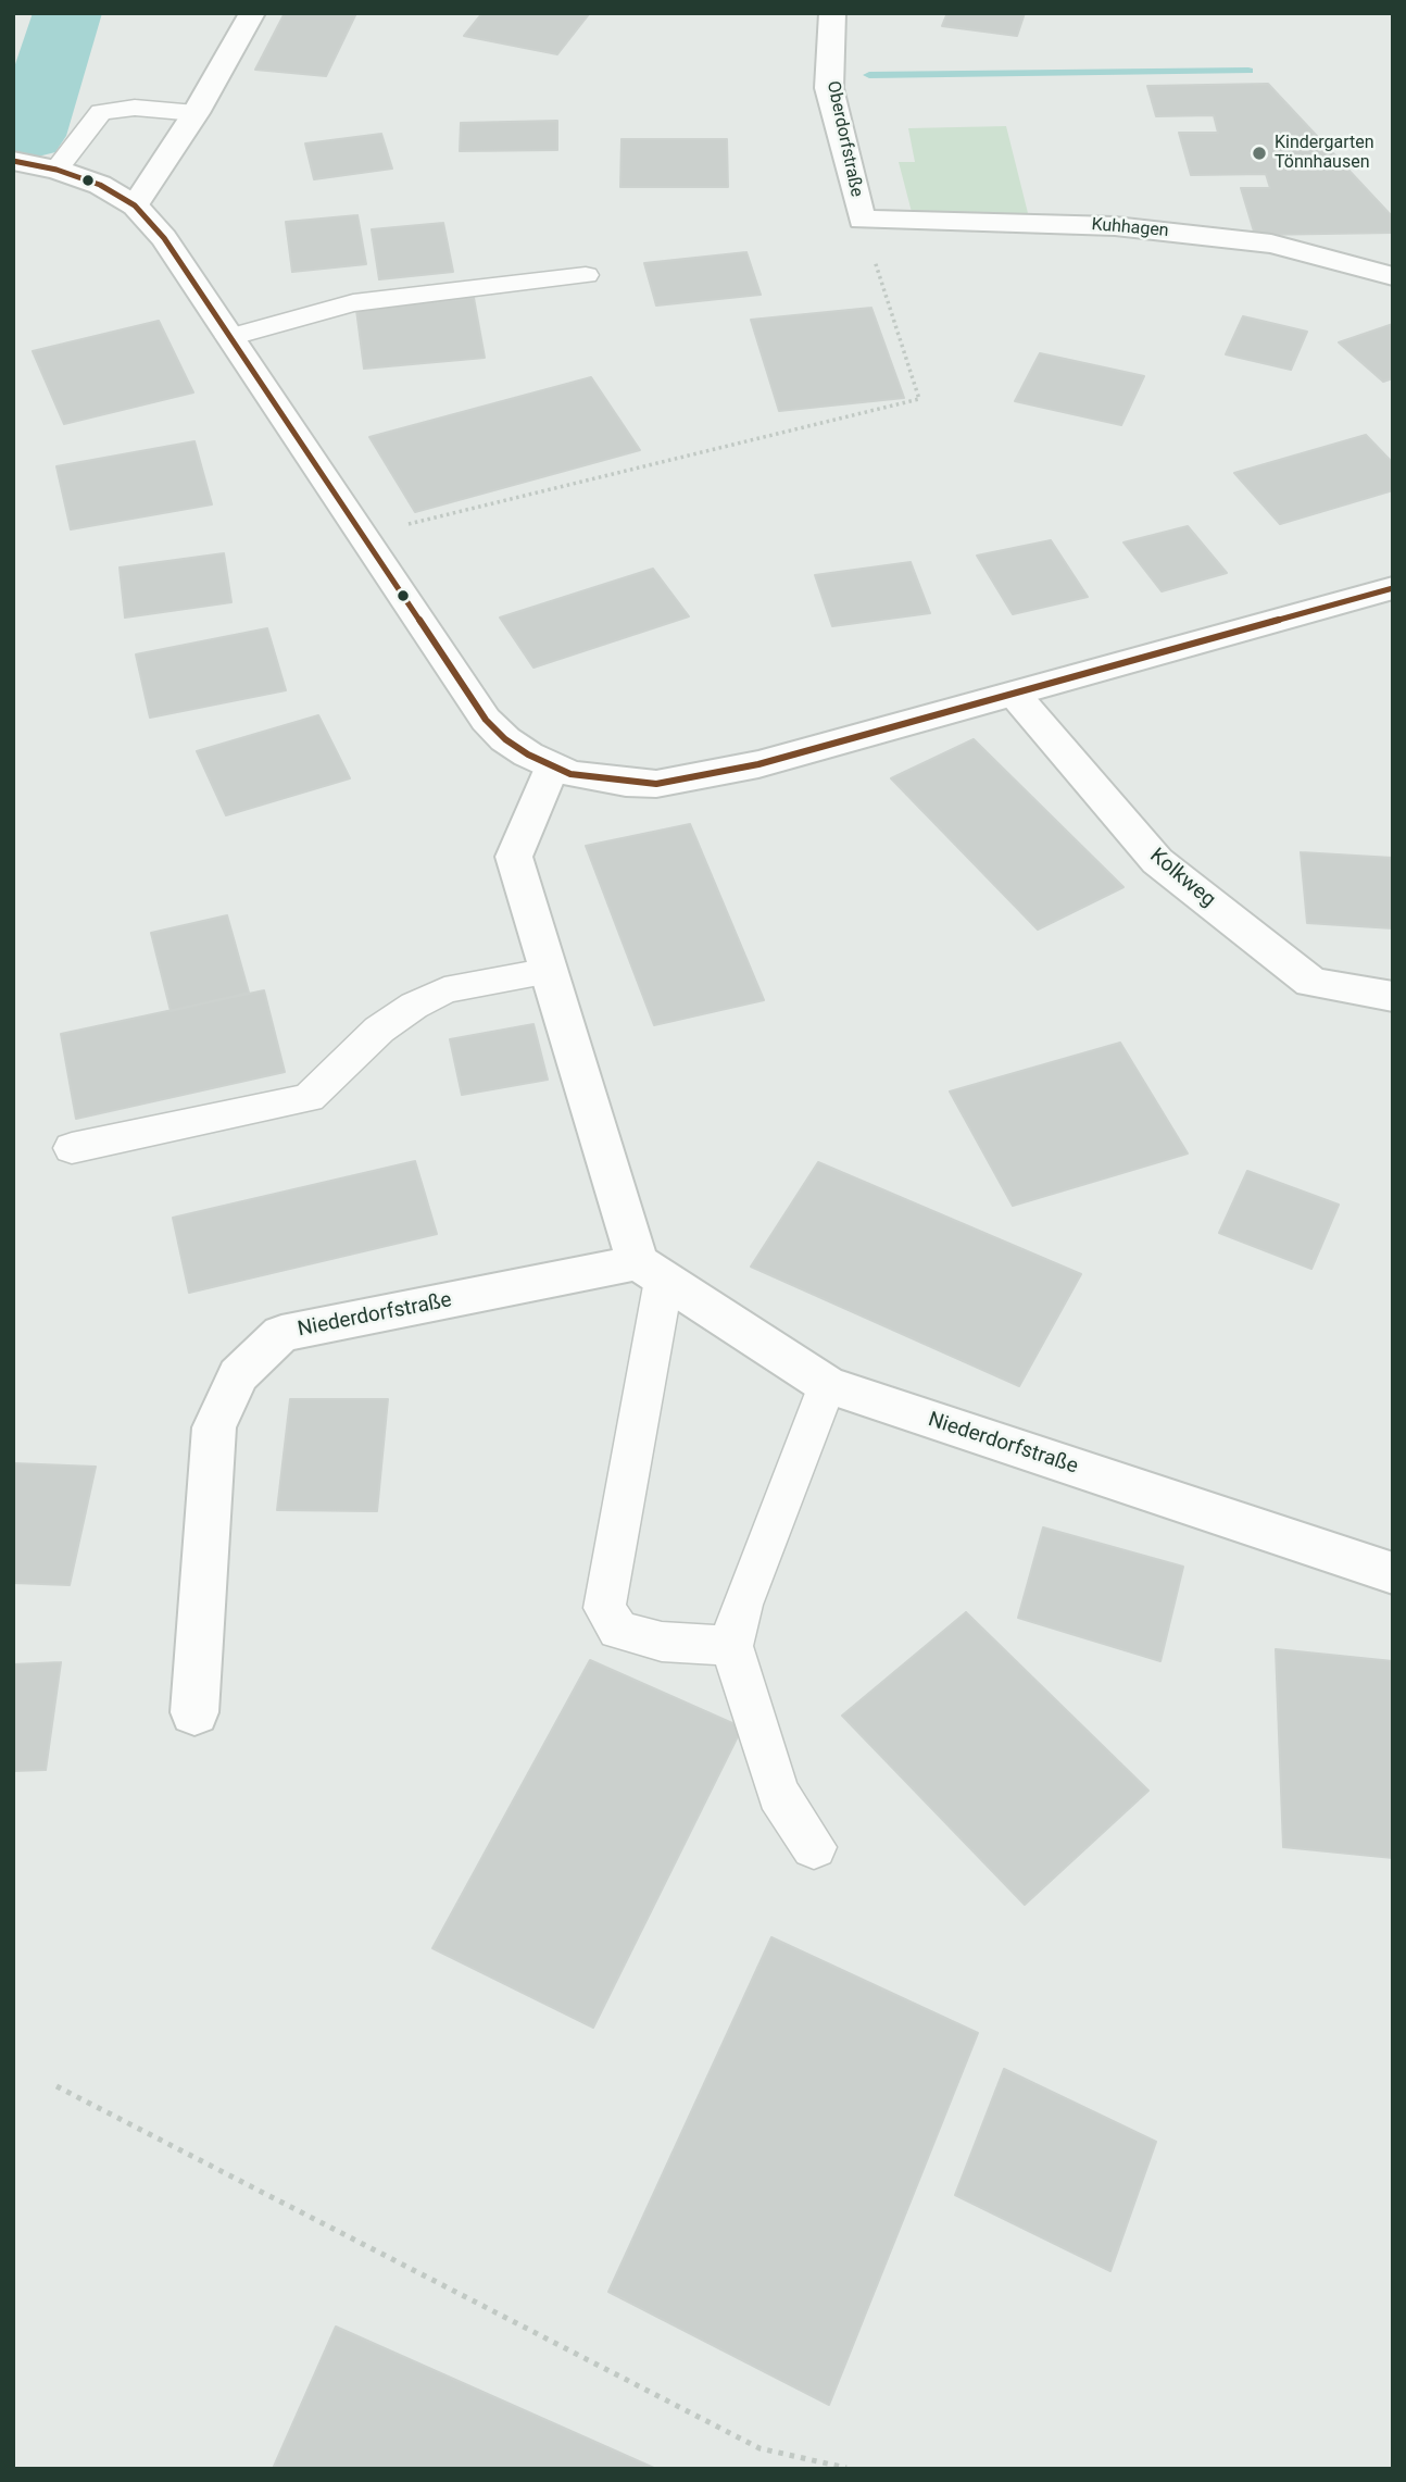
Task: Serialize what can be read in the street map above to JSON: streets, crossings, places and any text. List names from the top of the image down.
{
  "streets": {
    "street": [
      "Oberdorfstraße",
      "Kuhhagen",
      "Kolkweg",
      "Niederdorfstraße"
    ]
  },
  "crossings": [
    ["Oberdorfstraße", "Kuhhagen"]
  ],
  "places": ["Kindergarten Tönnhausen"]
}
